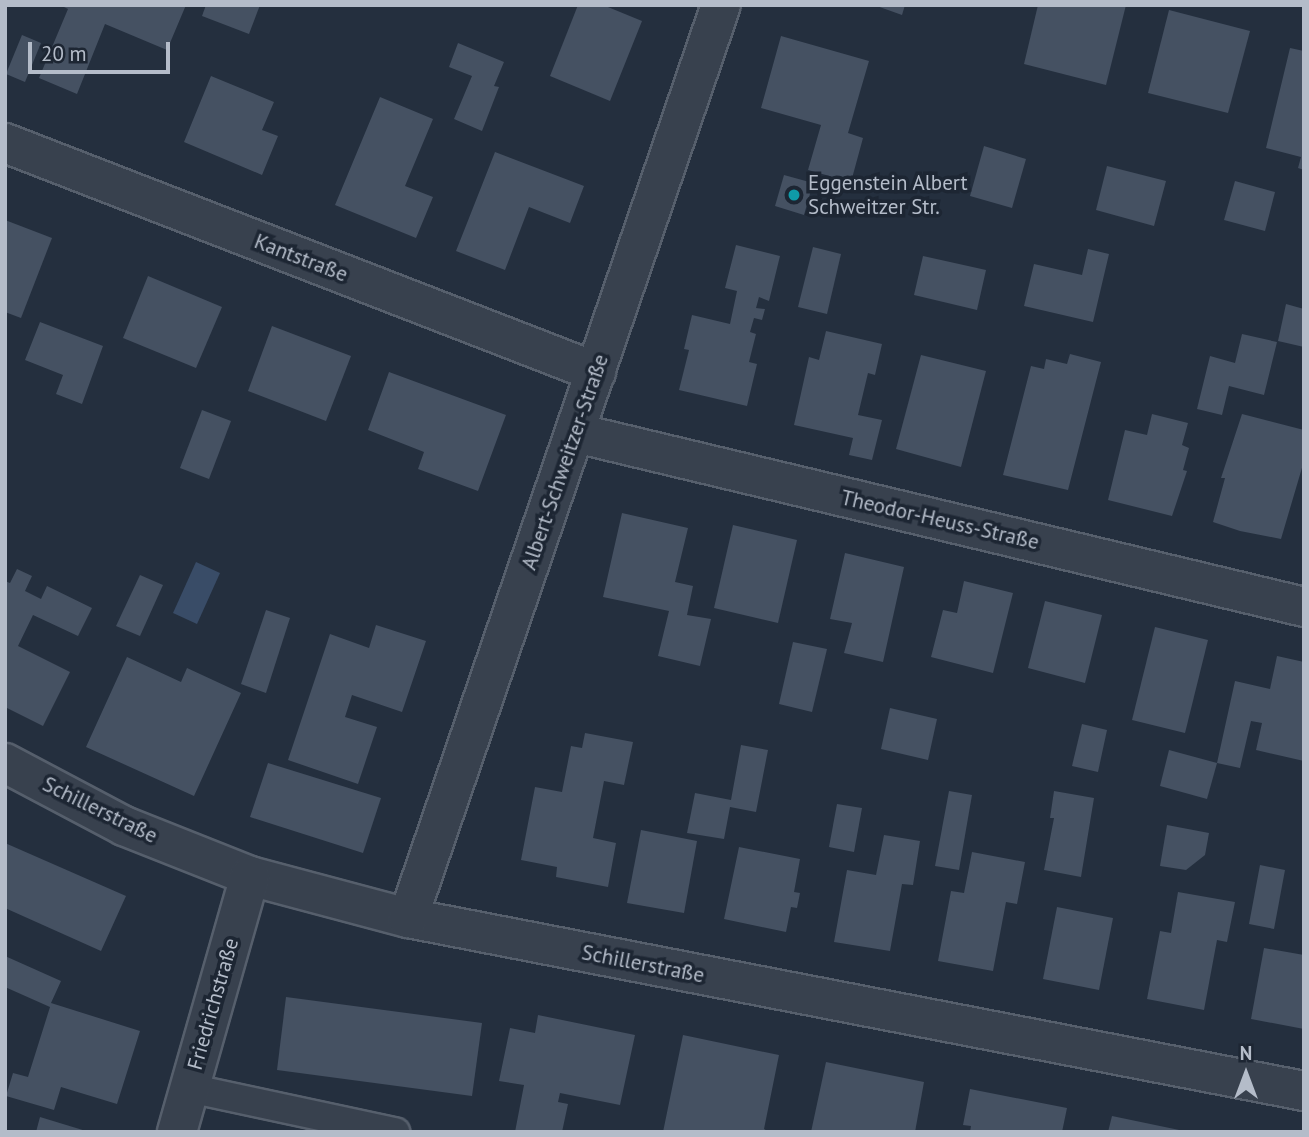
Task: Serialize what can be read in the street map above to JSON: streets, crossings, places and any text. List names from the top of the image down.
{
  "streets": {
    "street": [
      "Kantstraße",
      "Albert-Schweitzer-Straße",
      "Theodor-Heuss-Straße",
      "Schillerstraße",
      "Friedrichstraße"
    ]
  },
  "crossings": [
    ["Kantstraße", "Albert-Schweitzer-Straße"],
    ["Albert-Schweitzer-Straße", "Theodor-Heuss-Straße"],
    ["Albert-Schweitzer-Straße", "Schillerstraße"],
    ["Schillerstraße", "Friedrichstraße"]
  ],
  "places": ["Eggenstein Albert Schweitzer Str."],
  "scale_bar": "20 m",
  "north": "top"
}
